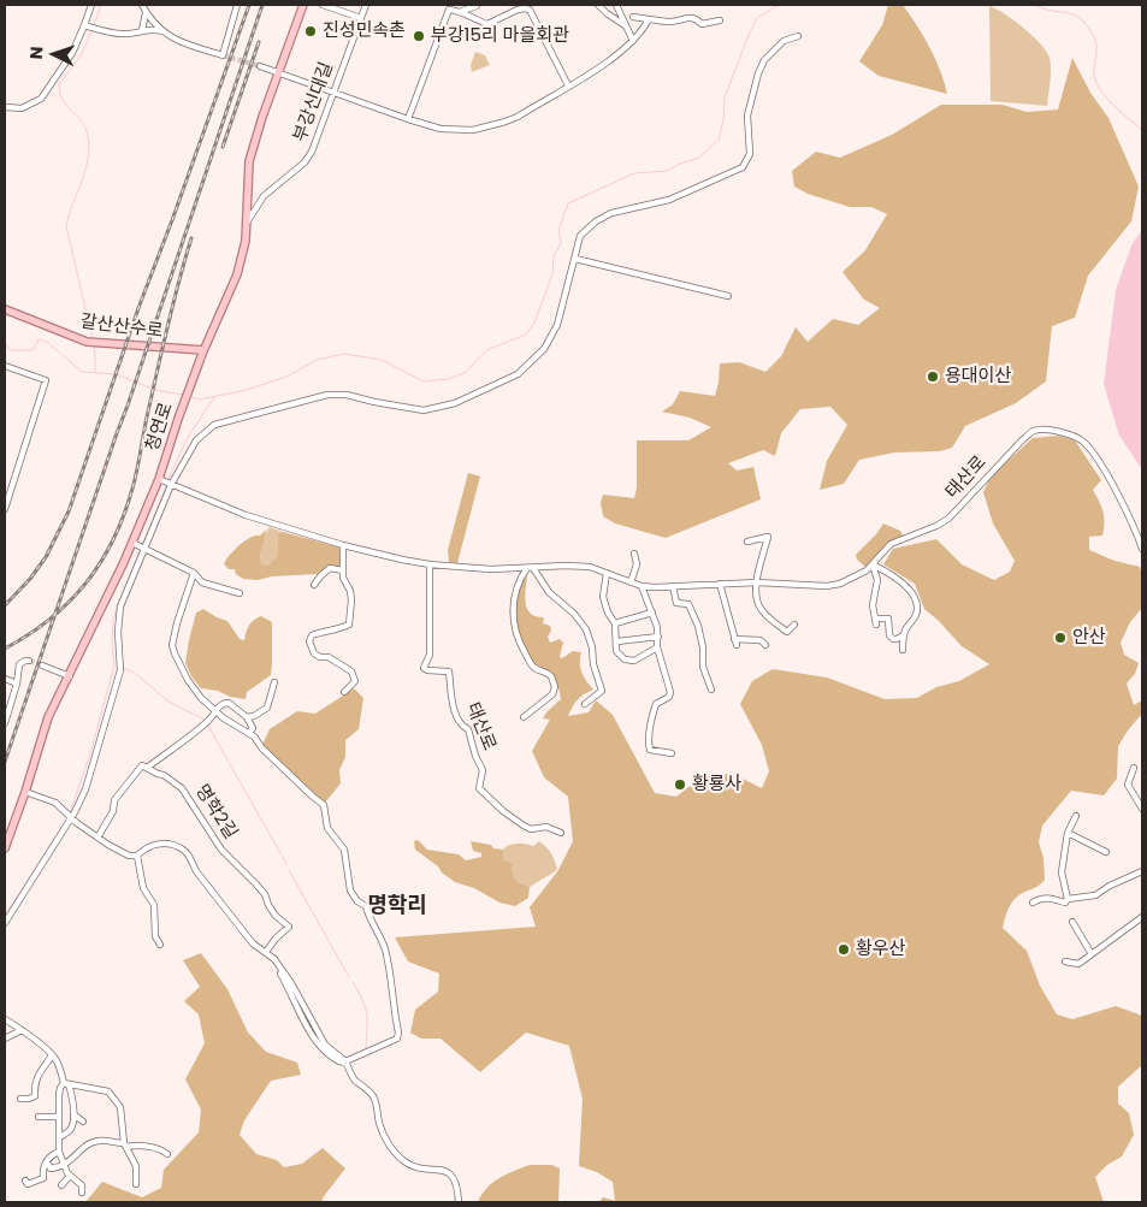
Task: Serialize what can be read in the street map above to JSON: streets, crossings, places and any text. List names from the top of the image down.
{
  "streets": {
    "main road": ["갈산산수로", "청연로"],
    "street": ["부강신대길", "태산로", "명학2길"]
  },
  "crossings": [
    ["부강신대길", "청연로"],
    ["갈산산수로", "청연로"],
    ["청연로", "태산로"]
  ],
  "districts": ["명학리"],
  "places": [
    "진성민속촌",
    "부강15리 마을회관",
    "용대이산",
    "안산",
    "황룡사",
    "황우산"
  ],
  "north": "left"
}
